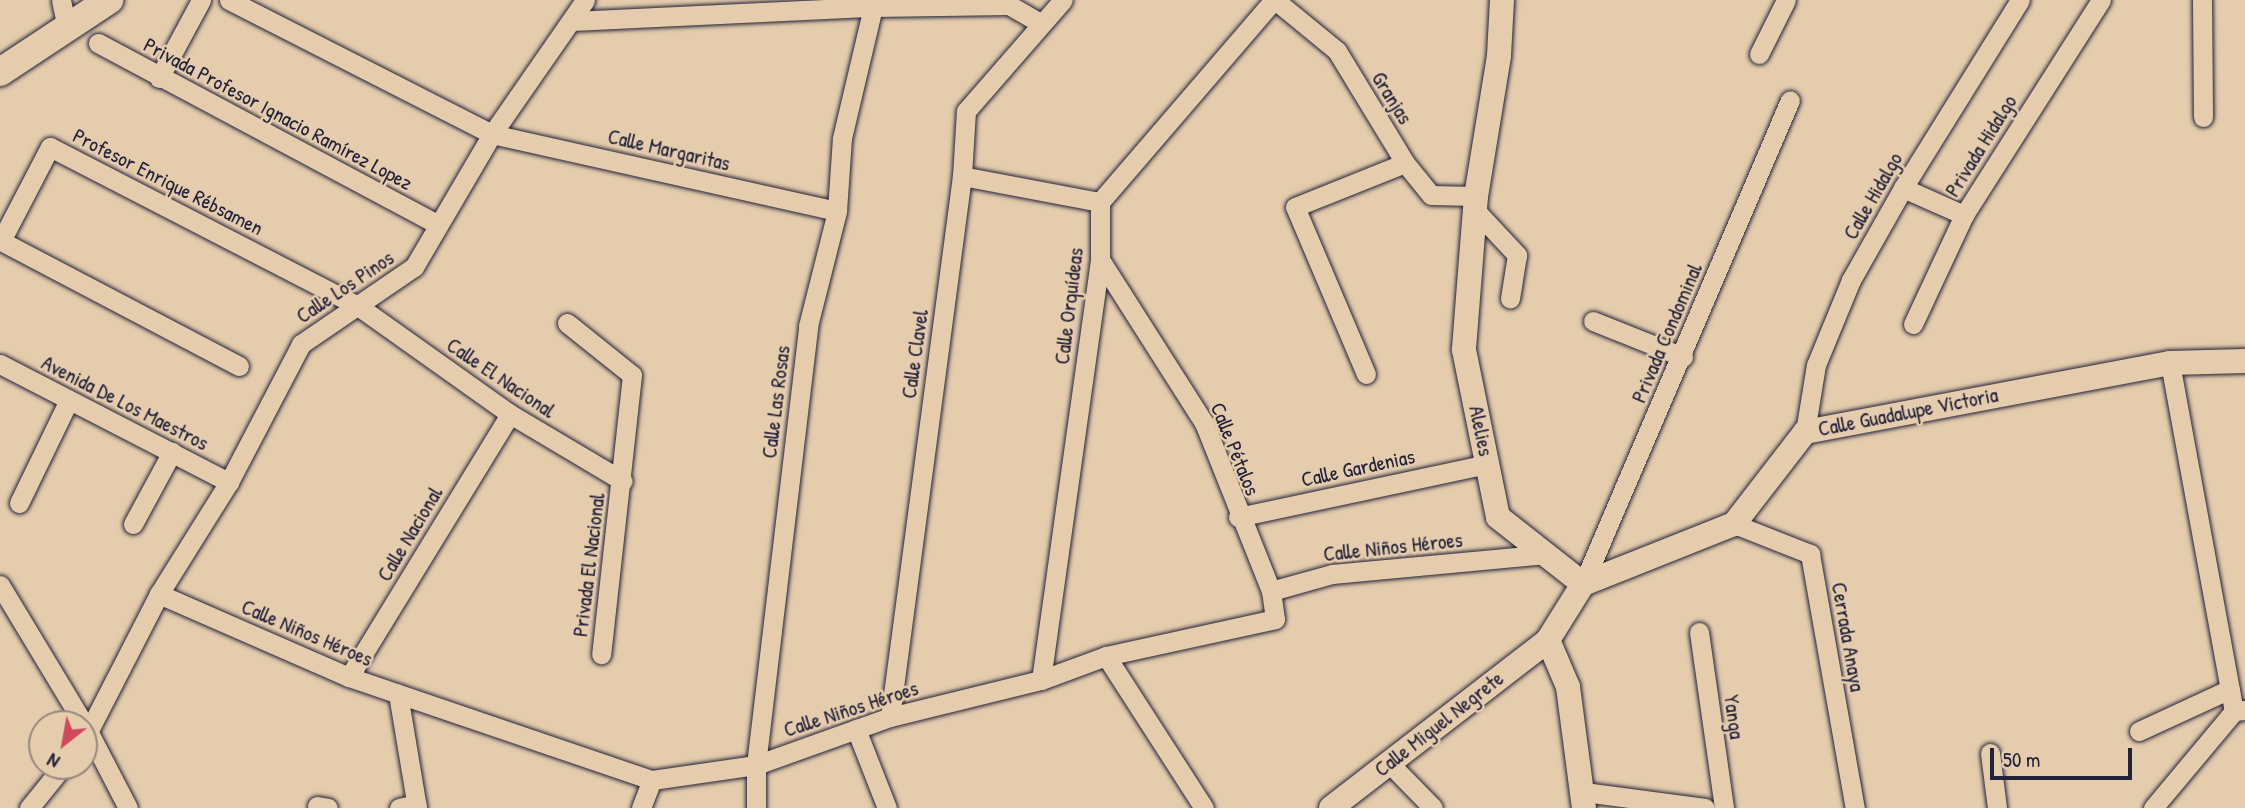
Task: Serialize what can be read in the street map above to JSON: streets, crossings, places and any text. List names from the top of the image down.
{
  "streets": {
    "street": [
      "Granjas",
      "Privada Profesor Ignacio Ramírez Lopez",
      "Privada Hidalgo",
      "Calle Margaritas",
      "Profesor Enrique Rébsamen",
      "Calle Hidalgo",
      "Calle Los Pinos",
      "Calle Orquídeas",
      "Privada Condominal",
      "Calle Clavel",
      "Calle El Nacional",
      "Calle Las Rosas",
      "Avenida De Los Maestros",
      "Calle Guadalupe Victoria",
      "Alelies",
      "Calle Pétalos",
      "Calle Gardenias",
      "Calle Nacional",
      "Calle Niños Héroes",
      "Privada El Nacional",
      "Cerrada Anaya",
      "Yanga",
      "Calle Miguel Negrete"
    ]
  },
  "crossings": [
    ["Granjas", "Alelies"],
    ["Privada Profesor Ignacio Ramírez Lopez", "Calle Los Pinos"],
    ["Calle Margaritas", "Calle Los Pinos"],
    ["Calle Margaritas", "Calle Las Rosas"],
    ["Profesor Enrique Rébsamen", "Calle Los Pinos"],
    ["Profesor Enrique Rébsamen", "Calle El Nacional"],
    ["Calle Hidalgo", "Calle Guadalupe Victoria"],
    ["Calle Los Pinos", "Calle El Nacional"],
    ["Calle Los Pinos", "Avenida De Los Maestros"],
    ["Calle Los Pinos", "Calle Niños Héroes"],
    ["Calle Orquídeas", "Calle Pétalos"],
    ["Calle Orquídeas", "Calle Niños Héroes"],
    ["Privada Condominal", "Alelies"],
    ["Calle Clavel", "Calle Niños Héroes"],
    ["Calle El Nacional", "Calle Nacional"],
    ["Calle El Nacional", "Privada El Nacional"],
    ["Calle Las Rosas", "Calle Niños Héroes"],
    ["Calle Guadalupe Victoria", "Cerrada Anaya"],
    ["Alelies", "Calle Gardenias"],
    ["Alelies", "Calle Niños Héroes"],
    ["Calle Pétalos", "Calle Gardenias"],
    ["Calle Pétalos", "Calle Niños Héroes"],
    ["Calle Nacional", "Calle Niños Héroes"]
  ],
  "scale_bar": "50 m",
  "north": "bottom left"
}
